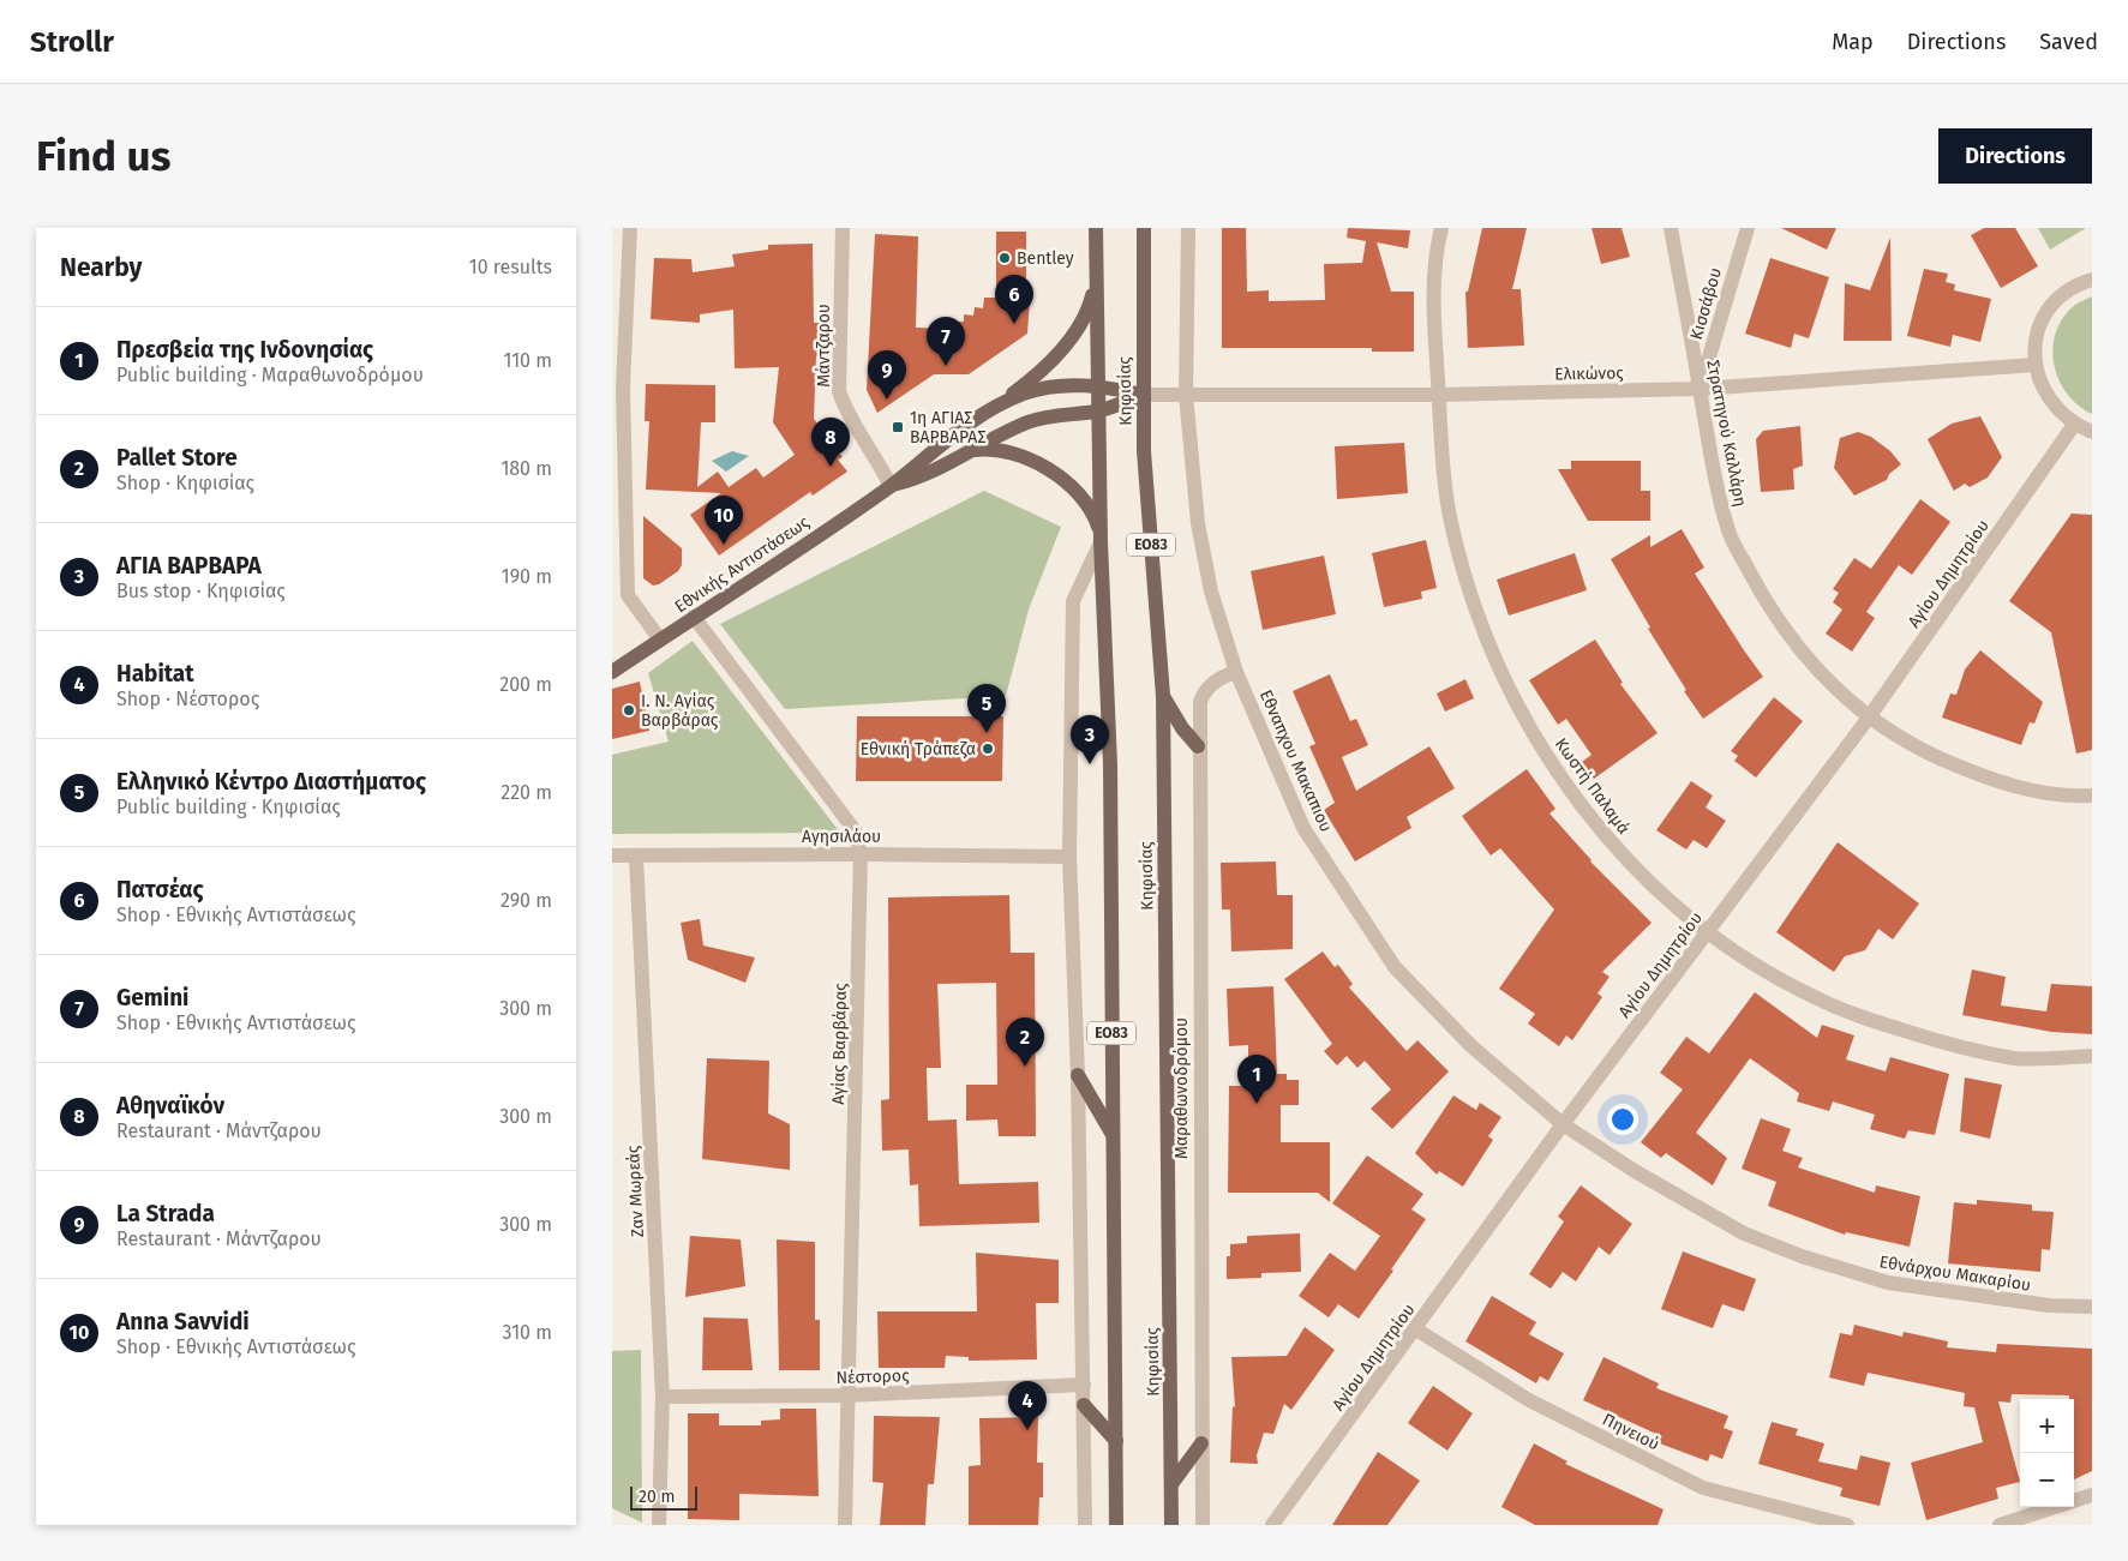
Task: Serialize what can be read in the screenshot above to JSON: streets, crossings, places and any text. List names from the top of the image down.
{
  "streets": {
    "main road": ["Κηφισίας", "ΕΟ83", "Εθνικής Αντιστάσεως"],
    "street": [
      "Κισσάβου",
      "Μάντζαρου",
      "Ελικώνος",
      "Στρατηγού Καλλάρη",
      "Αγίου Δημητρίου",
      "Εθναπχου Μακαπιου",
      "Κωστή Παλαμά",
      "Αγησιλάου",
      "Αγίας Βαρβάρας",
      "Μαραθωνοδρόμου",
      "Ζαν Μωρεάς",
      "Εθνάρχου Μακαρίου",
      "Νέστορος",
      "Πηνειού"
    ]
  },
  "crossings": [
    ["Κισσάβου", "Ελικώνος"],
    ["Κισσάβου", "Στρατηγού Καλλάρη"],
    ["Μάντζαρου", "Εθνικής Αντιστάσεως"],
    ["Ελικώνος", "Κηφισίας"],
    ["Ελικώνος", "Στρατηγού Καλλάρη"],
    ["Ελικώνος", "Εθνικής Αντιστάσεως"],
    ["Ελικώνος", "Εθναπχου Μακαπιου"],
    ["Ελικώνος", "Κωστή Παλαμά"],
    ["Κηφισίας", "Εθνικής Αντιστάσεως"],
    ["Κηφισίας", "Αγησιλάου"],
    ["Κηφισίας", "Νέστορος"],
    ["Στρατηγού Καλλάρη", "Αγίου Δημητρίου"],
    ["Εθνικής Αντιστάσεως", "Αγίας Βαρβάρας"],
    ["Αγίου Δημητρίου", "Εθναπχου Μακαπιου"],
    ["Αγίου Δημητρίου", "Κωστή Παλαμά"],
    ["Αγίου Δημητρίου", "Εθνάρχου Μακαρίου"],
    ["Αγίου Δημητρίου", "Πηνειού"],
    ["Εθναπχου Μακαπιου", "Μαραθωνοδρόμου"],
    ["Εθναπχου Μακαπιου", "Εθνάρχου Μακαρίου"],
    ["Αγησιλάου", "Αγίας Βαρβάρας"],
    ["Αγησιλάου", "Ζαν Μωρεάς"],
    ["Αγίας Βαρβάρας", "Νέστορος"],
    ["Ζαν Μωρεάς", "Νέστορος"]
  ],
  "places": {
    "other": ["Bentley", "Ι. Ν. Αγίας Βαρβάρας", "Εθνική Τράπεζα"],
    "transit": ["1η ΑΓΙΑΣ ΒΑΡΒΑΡΑΣ"]
  },
  "scale_bar": "20 m",
  "page": {
    "header": "Strollr",
    "nav": ["Map", "Directions", "Saved"],
    "buttons": "Directions",
    "title": "Find us",
    "heading": ["Nearby", "10 results"],
    "pins": [
      "6",
      "7",
      "9",
      "8",
      "10",
      "5",
      "3",
      "2",
      "1",
      "4"
    ],
    "list": [
      {
        "mark": "1",
        "name": "Πρεσβεία της Ινδονησίας",
        "note": "Public building · Μαραθωνοδρόμου",
        "value": "110 m"
      },
      {
        "mark": "2",
        "name": "Pallet Store",
        "note": "Shop · Κηφισίας",
        "value": "180 m"
      },
      {
        "mark": "3",
        "name": "ΑΓΙΑ ΒΑΡΒΑΡΑ",
        "note": "Bus stop · Κηφισίας",
        "value": "190 m"
      },
      {
        "mark": "4",
        "name": "Habitat",
        "note": "Shop · Νέστορος",
        "value": "200 m"
      },
      {
        "mark": "5",
        "name": "Ελληνικό Κέντρο Διαστήματος",
        "note": "Public building · Κηφισίας",
        "value": "220 m"
      },
      {
        "mark": "6",
        "name": "Πατσέας",
        "note": "Shop · Εθνικής Αντιστάσεως",
        "value": "290 m"
      },
      {
        "mark": "7",
        "name": "Gemini",
        "note": "Shop · Εθνικής Αντιστάσεως",
        "value": "300 m"
      },
      {
        "mark": "8",
        "name": "Αθηναϊκόν",
        "note": "Restaurant · Μάντζαρου",
        "value": "300 m"
      },
      {
        "mark": "9",
        "name": "La Strada",
        "note": "Restaurant · Μάντζαρου",
        "value": "300 m"
      },
      {
        "mark": "10",
        "name": "Anna Savvidi",
        "note": "Shop · Εθνικής Αντιστάσεως",
        "value": "310 m"
      }
    ],
    "map_buttons": ["+", "−"],
    "scale": "20 m"
  }
}
